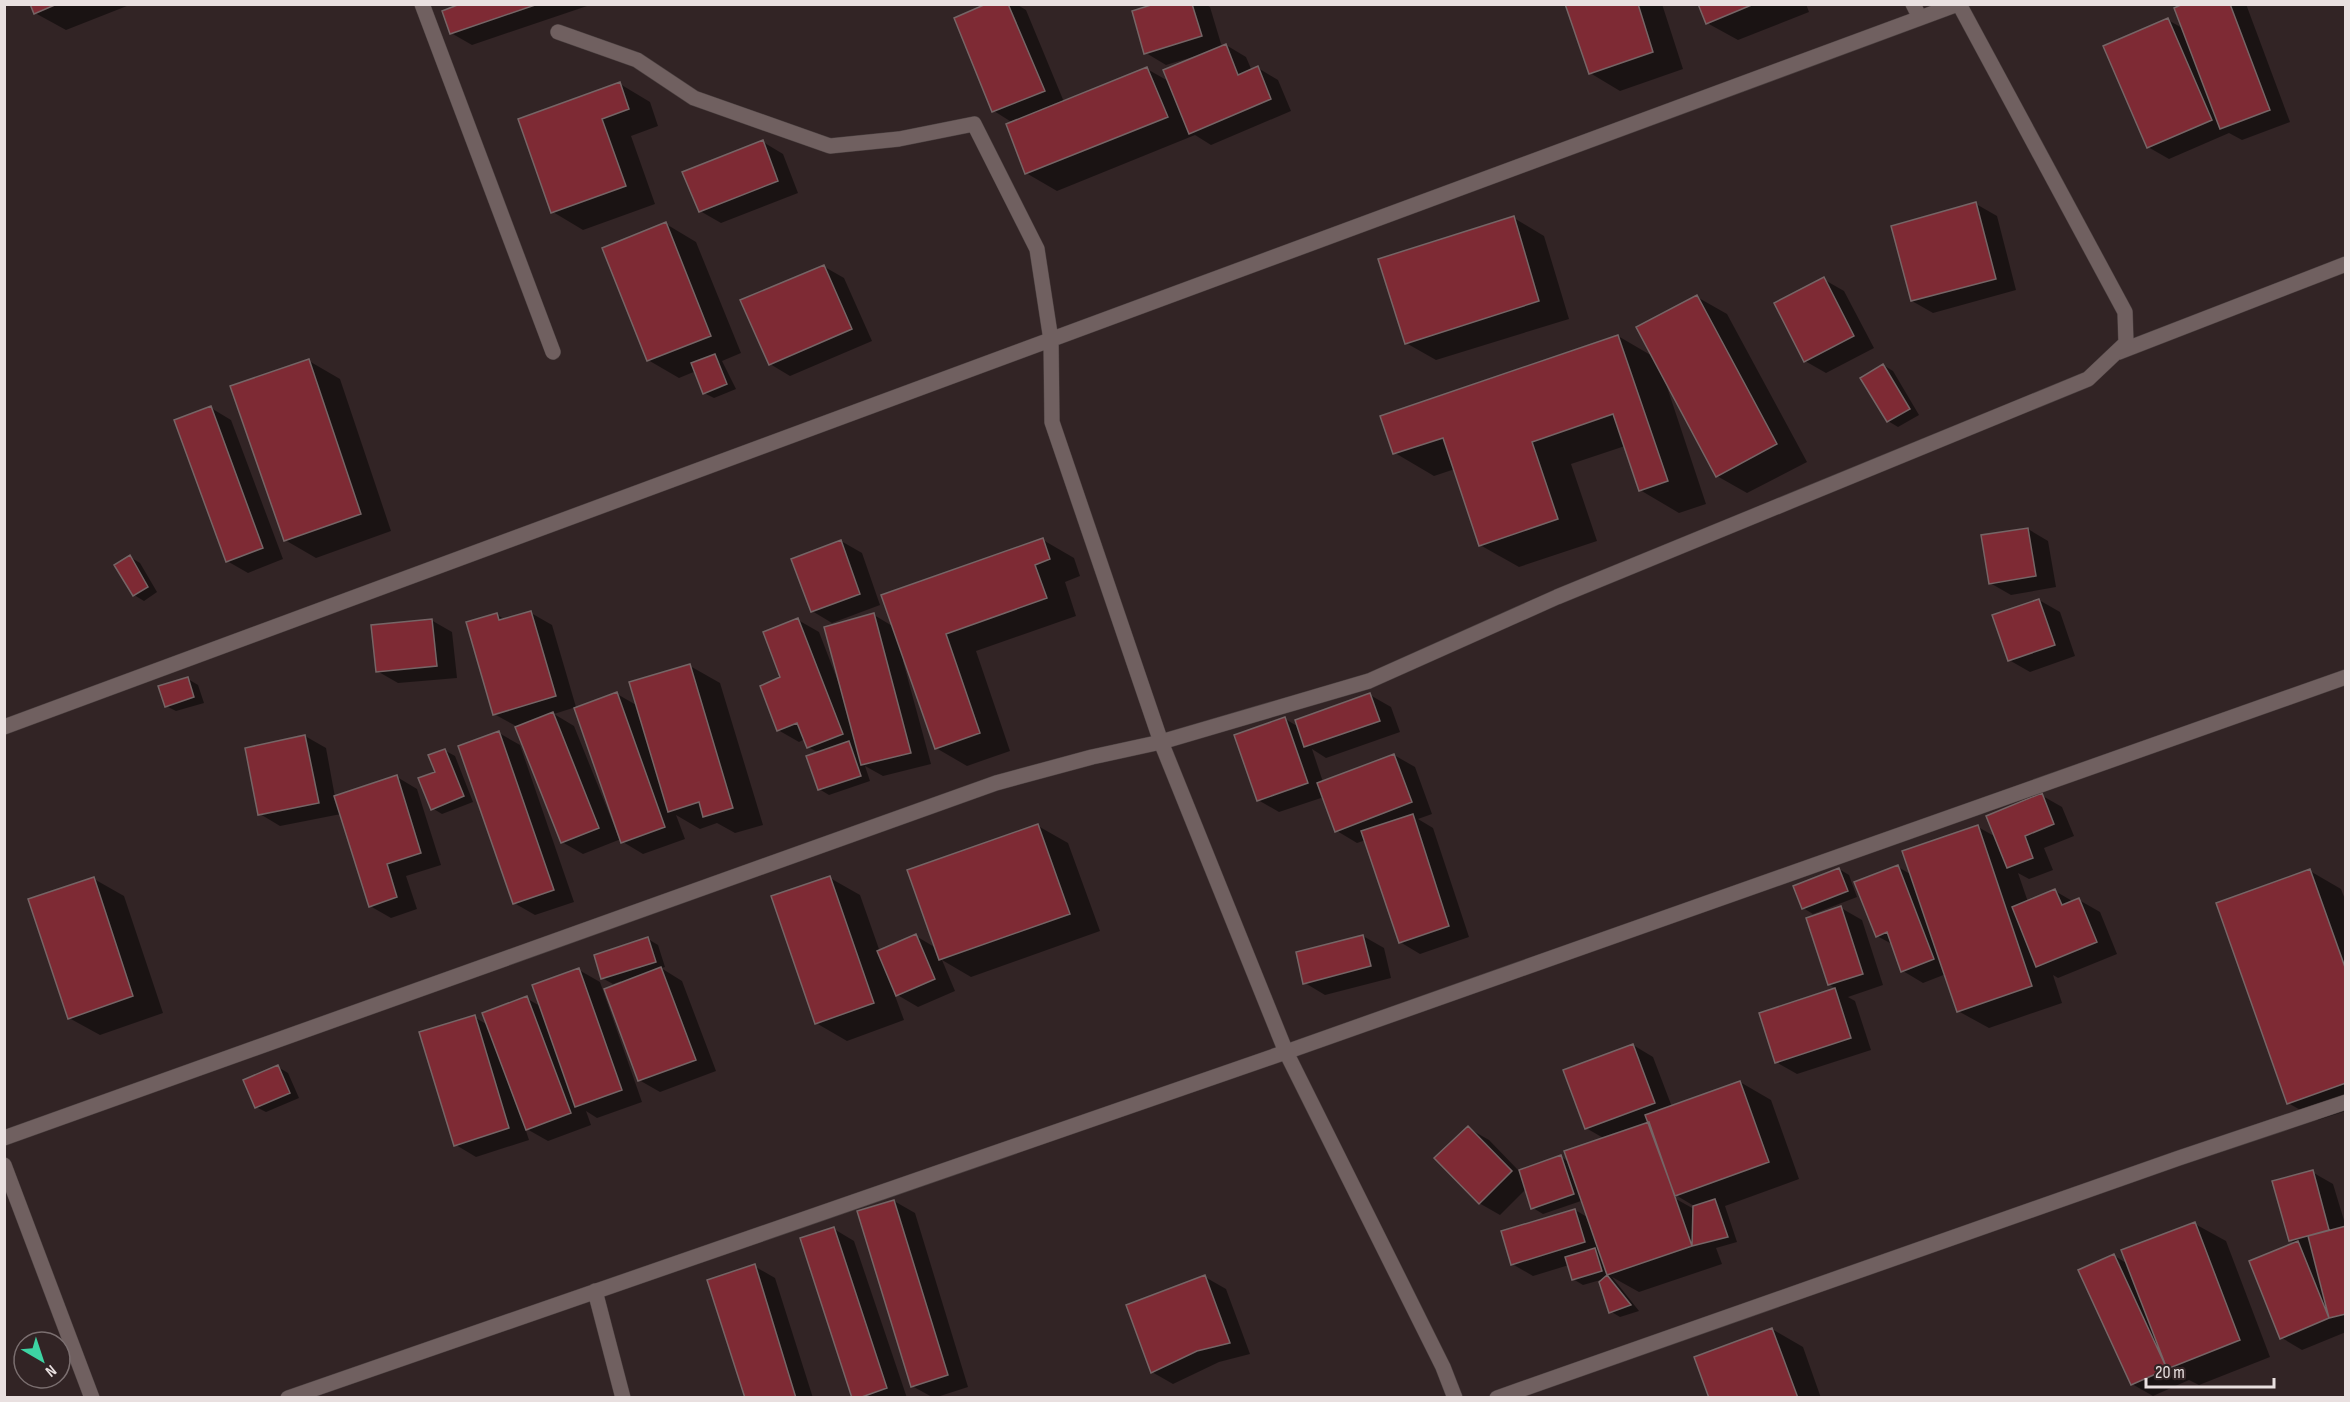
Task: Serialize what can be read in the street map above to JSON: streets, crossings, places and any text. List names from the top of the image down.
{
  "scale_bar": "20 m",
  "north": "bottom right"
}
